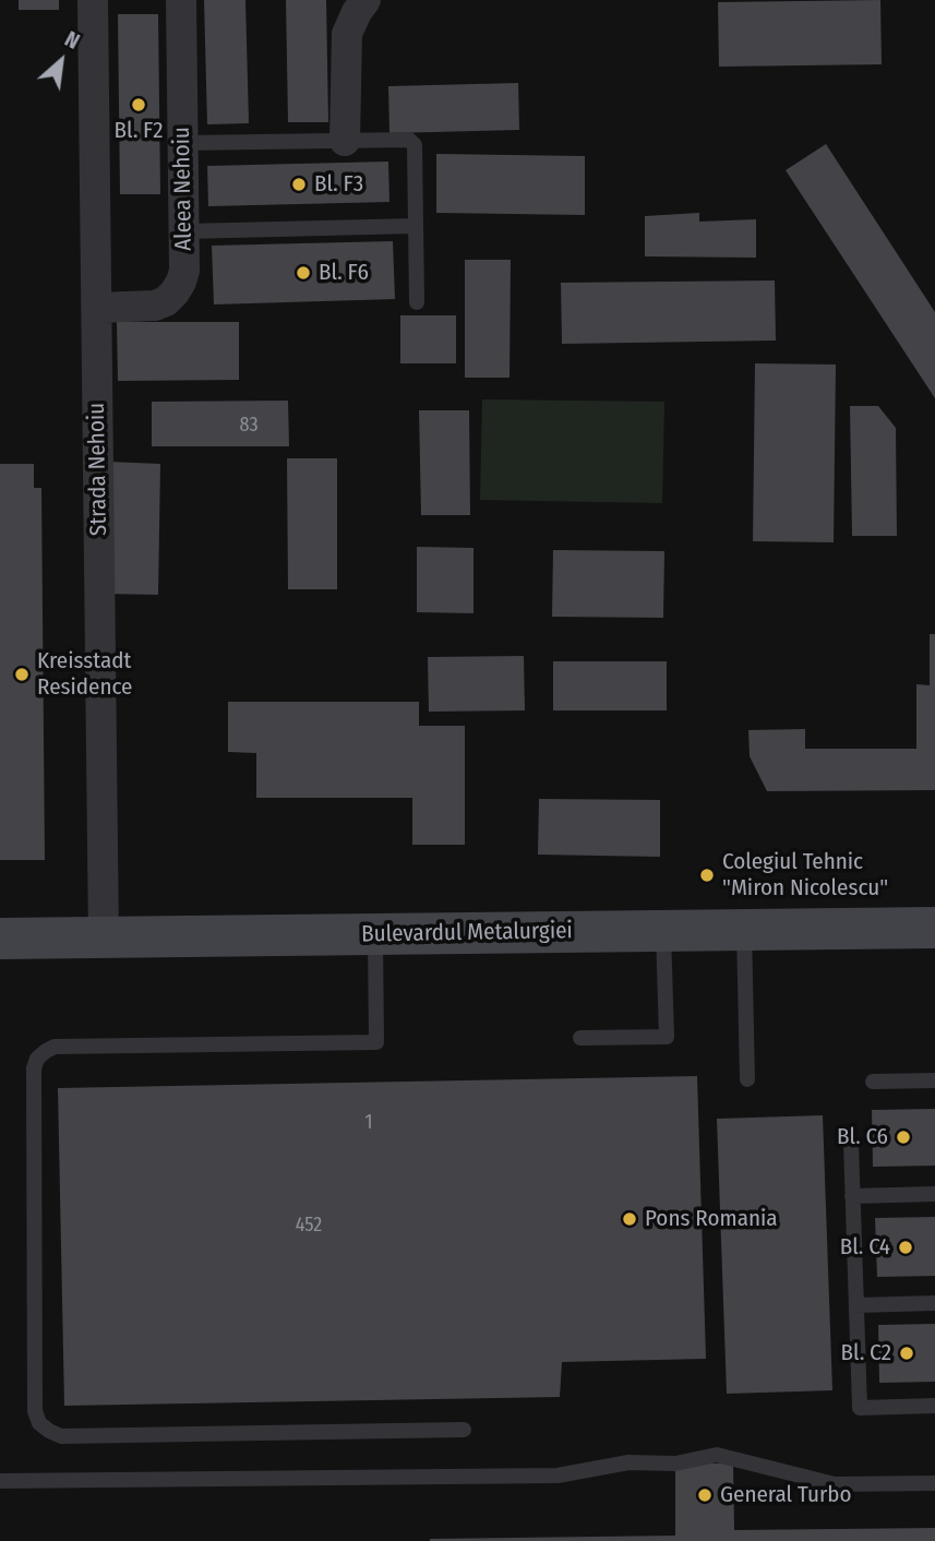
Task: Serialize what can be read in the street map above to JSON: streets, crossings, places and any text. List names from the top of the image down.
{
  "streets": {
    "main road": ["Bulevardul Metalurgiei"],
    "street": ["Aleea Nehoiu", "Strada Nehoiu"]
  },
  "crossings": [
    ["Aleea Nehoiu", "Strada Nehoiu"],
    ["Strada Nehoiu", "Bulevardul Metalurgiei"]
  ],
  "places": [
    "Bl. F2",
    "Bl. F3",
    "Bl. F6",
    "Kreisstadt Residence",
    "Colegiul Tehnic \"Miron Nicolescu\"",
    "Bl. C6",
    "Pons Romania",
    "Bl. C4",
    "Bl. C2",
    "General Turbo"
  ],
  "house_numbers": ["83", "1", "452"],
  "north": "top right"
}
